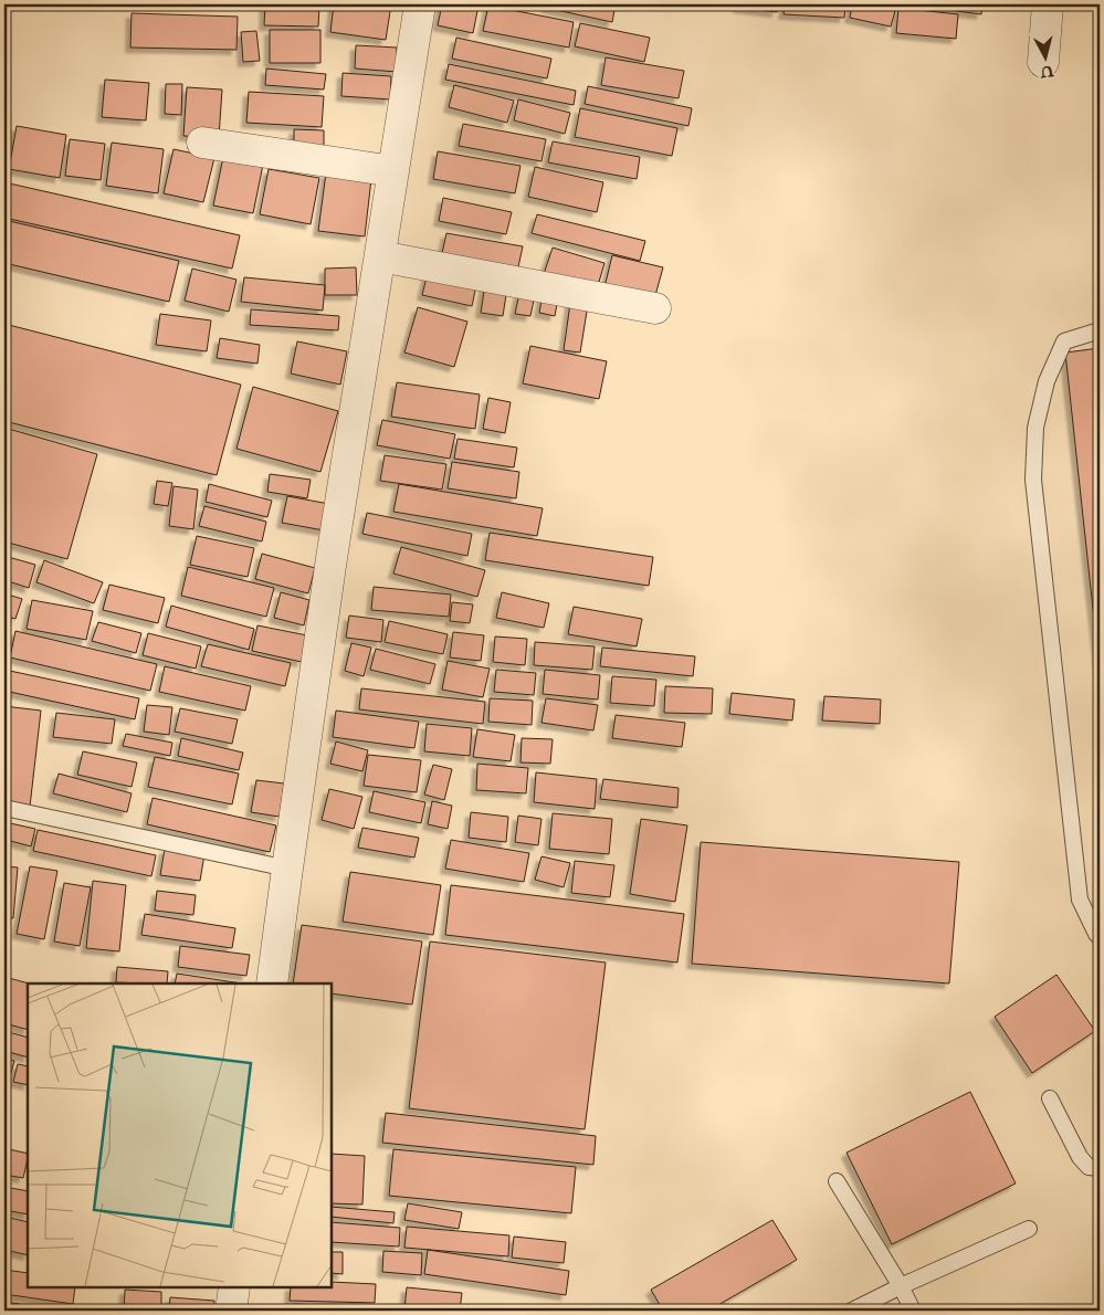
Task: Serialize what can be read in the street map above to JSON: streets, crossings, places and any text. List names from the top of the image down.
{
  "north": "bottom"
}
